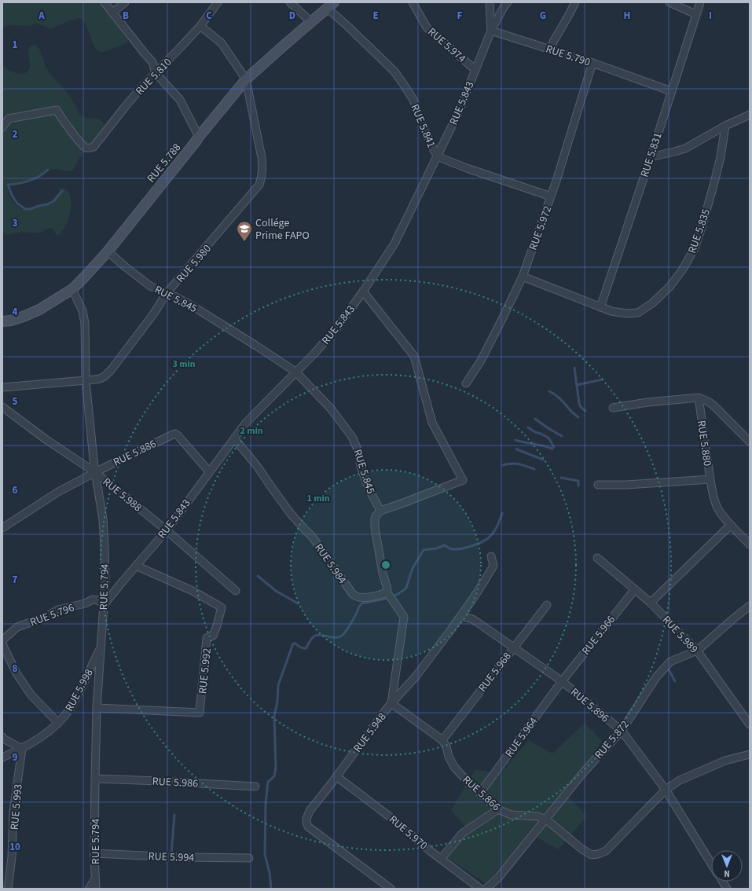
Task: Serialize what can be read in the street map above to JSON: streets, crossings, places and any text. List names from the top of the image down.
{
  "streets": {
    "street": [
      "RUE 5.974",
      "RUE 5.790",
      "RUE 5.810",
      "RUE 5.843",
      "RUE 5.841",
      "RUE 5.831",
      "RUE 5.788",
      "RUE 5.972",
      "RUE 5.835",
      "RUE 5.980",
      "RUE 5.845",
      "RUE 5.880",
      "RUE 5.886",
      "RUE 5.988",
      "RUE 5.984",
      "RUE 5.794",
      "RUE 5.796",
      "RUE 5.989",
      "RUE 5.966",
      "RUE 5.992",
      "RUE 5.968",
      "RUE 5.998",
      "RUE 5.896",
      "RUE 5.948",
      "RUE 5.964",
      "RUE 5.872",
      "RUE 5.986",
      "RUE 5.866",
      "RUE 5.993",
      "RUE 5.970",
      "RUE 5.994"
    ]
  },
  "crossings": [
    ["RUE 5.974", "RUE 5.843"],
    ["RUE 5.790", "RUE 5.843"],
    ["RUE 5.790", "RUE 5.831"],
    ["RUE 5.790", "RUE 5.972"],
    ["RUE 5.843", "RUE 5.841"],
    ["RUE 5.843", "RUE 5.845"],
    ["RUE 5.843", "RUE 5.886"],
    ["RUE 5.843", "RUE 5.988"],
    ["RUE 5.843", "RUE 5.984"],
    ["RUE 5.843", "RUE 5.794"],
    ["RUE 5.843", "RUE 5.796"],
    ["RUE 5.843", "RUE 5.992"],
    ["RUE 5.841", "RUE 5.788"],
    ["RUE 5.841", "RUE 5.972"],
    ["RUE 5.831", "RUE 5.835"],
    ["RUE 5.788", "RUE 5.980"],
    ["RUE 5.788", "RUE 5.845"],
    ["RUE 5.788", "RUE 5.794"],
    ["RUE 5.972", "RUE 5.835"],
    ["RUE 5.980", "RUE 5.845"],
    ["RUE 5.980", "RUE 5.794"],
    ["RUE 5.886", "RUE 5.988"],
    ["RUE 5.886", "RUE 5.794"],
    ["RUE 5.988", "RUE 5.794"],
    ["RUE 5.794", "RUE 5.796"],
    ["RUE 5.794", "RUE 5.992"],
    ["RUE 5.794", "RUE 5.998"],
    ["RUE 5.794", "RUE 5.986"],
    ["RUE 5.794", "RUE 5.994"],
    ["RUE 5.989", "RUE 5.966"],
    ["RUE 5.989", "RUE 5.872"],
    ["RUE 5.966", "RUE 5.896"],
    ["RUE 5.966", "RUE 5.964"],
    ["RUE 5.968", "RUE 5.896"],
    ["RUE 5.968", "RUE 5.866"],
    ["RUE 5.998", "RUE 5.993"],
    ["RUE 5.896", "RUE 5.948"],
    ["RUE 5.896", "RUE 5.964"],
    ["RUE 5.896", "RUE 5.872"],
    ["RUE 5.896", "RUE 5.866"],
    ["RUE 5.948", "RUE 5.970"],
    ["RUE 5.964", "RUE 5.866"],
    ["RUE 5.872", "RUE 5.866"]
  ],
  "places": {
    "school or university": ["Collége Prime FAPO"]
  },
  "north": "bottom",
  "grid": {
    "columns": [
      "A",
      "B",
      "C",
      "D",
      "E",
      "F",
      "G",
      "H",
      "I"
    ],
    "rows": [
      "1",
      "2",
      "3",
      "4",
      "5",
      "6",
      "7",
      "8",
      "9",
      "10"
    ]
  },
  "rings": ["3 min", "2 min", "1 min"]
}
